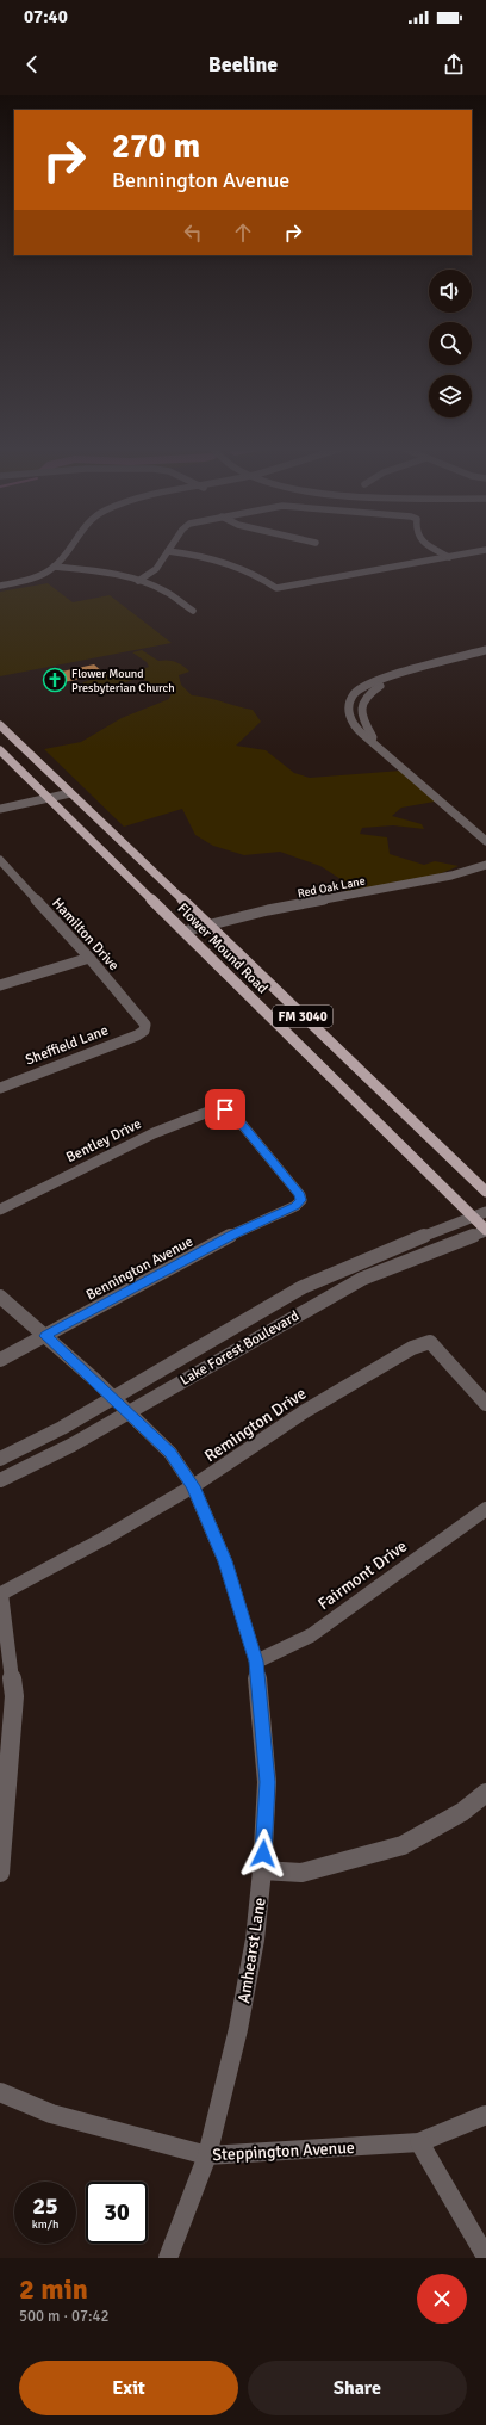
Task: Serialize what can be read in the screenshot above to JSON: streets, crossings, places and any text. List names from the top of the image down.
{
  "streets": {
    "main road": ["Flower Mound Road", "FM 3040"],
    "street": [
      "Red Oak Lane",
      "Hamilton Drive",
      "Sheffield Lane",
      "Bentley Drive",
      "Bennington Avenue",
      "Lake Forest Boulevard",
      "Remington Drive",
      "Fairmont Drive",
      "Amhearst Lane",
      "Steppington Avenue"
    ]
  },
  "crossings": [
    ["Red Oak Lane", "Flower Mound Road"],
    ["Hamilton Drive", "Sheffield Lane"],
    ["Flower Mound Road", "Lake Forest Boulevard"],
    ["Bentley Drive", "Bennington Avenue"],
    ["Bennington Avenue", "Amhearst Lane"],
    ["Lake Forest Boulevard", "Amhearst Lane"],
    ["Remington Drive", "Amhearst Lane"],
    ["Fairmont Drive", "Amhearst Lane"],
    ["Amhearst Lane", "Steppington Avenue"]
  ],
  "places": {
    "church": ["Flower Mound Presbyterian Church"]
  },
  "page": {
    "status": "07:40",
    "header": "Beeline",
    "turn": ["270 m", "Bennington Avenue"],
    "speed": "25 km/h",
    "limit": "30",
    "heading": ["2 min", "500 m · 07:42"],
    "buttons": ["Exit", "Share"]
  }
}
